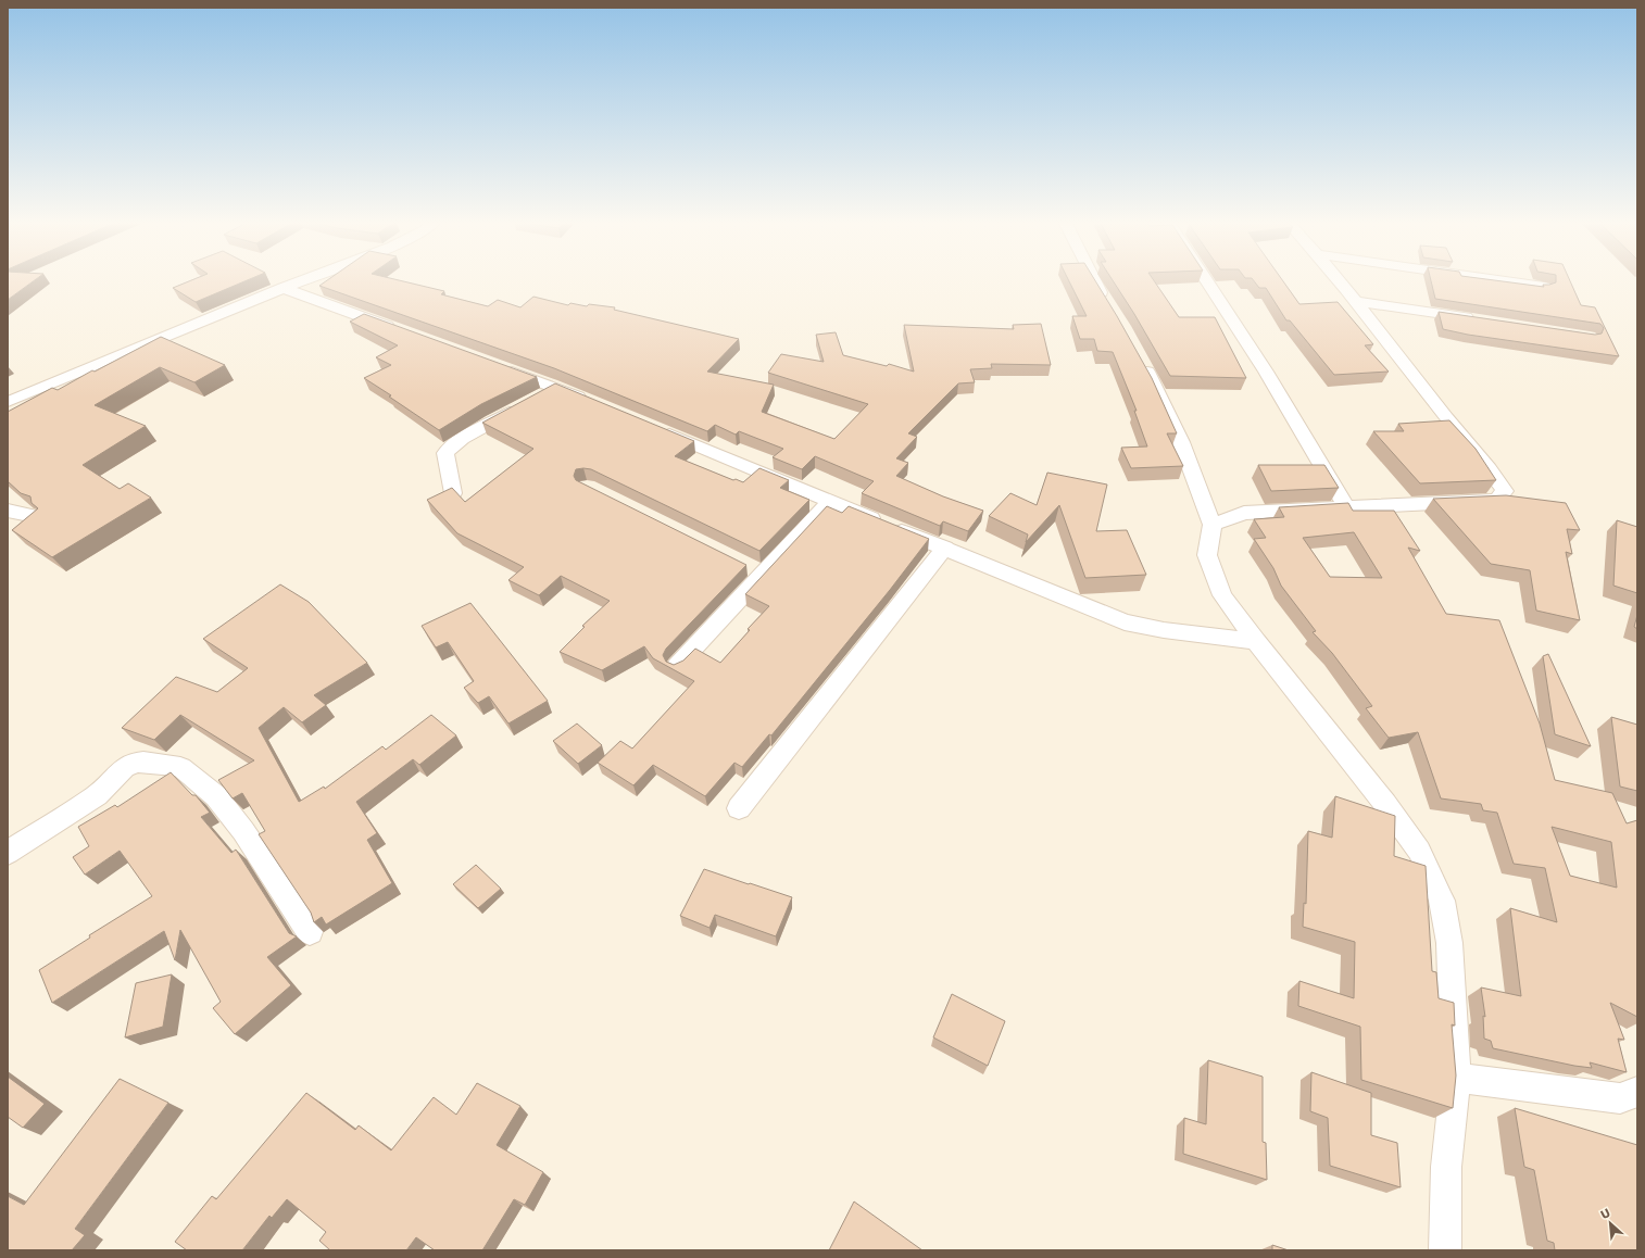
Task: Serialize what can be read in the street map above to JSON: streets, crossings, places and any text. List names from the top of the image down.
{
  "north": "top left"
}
